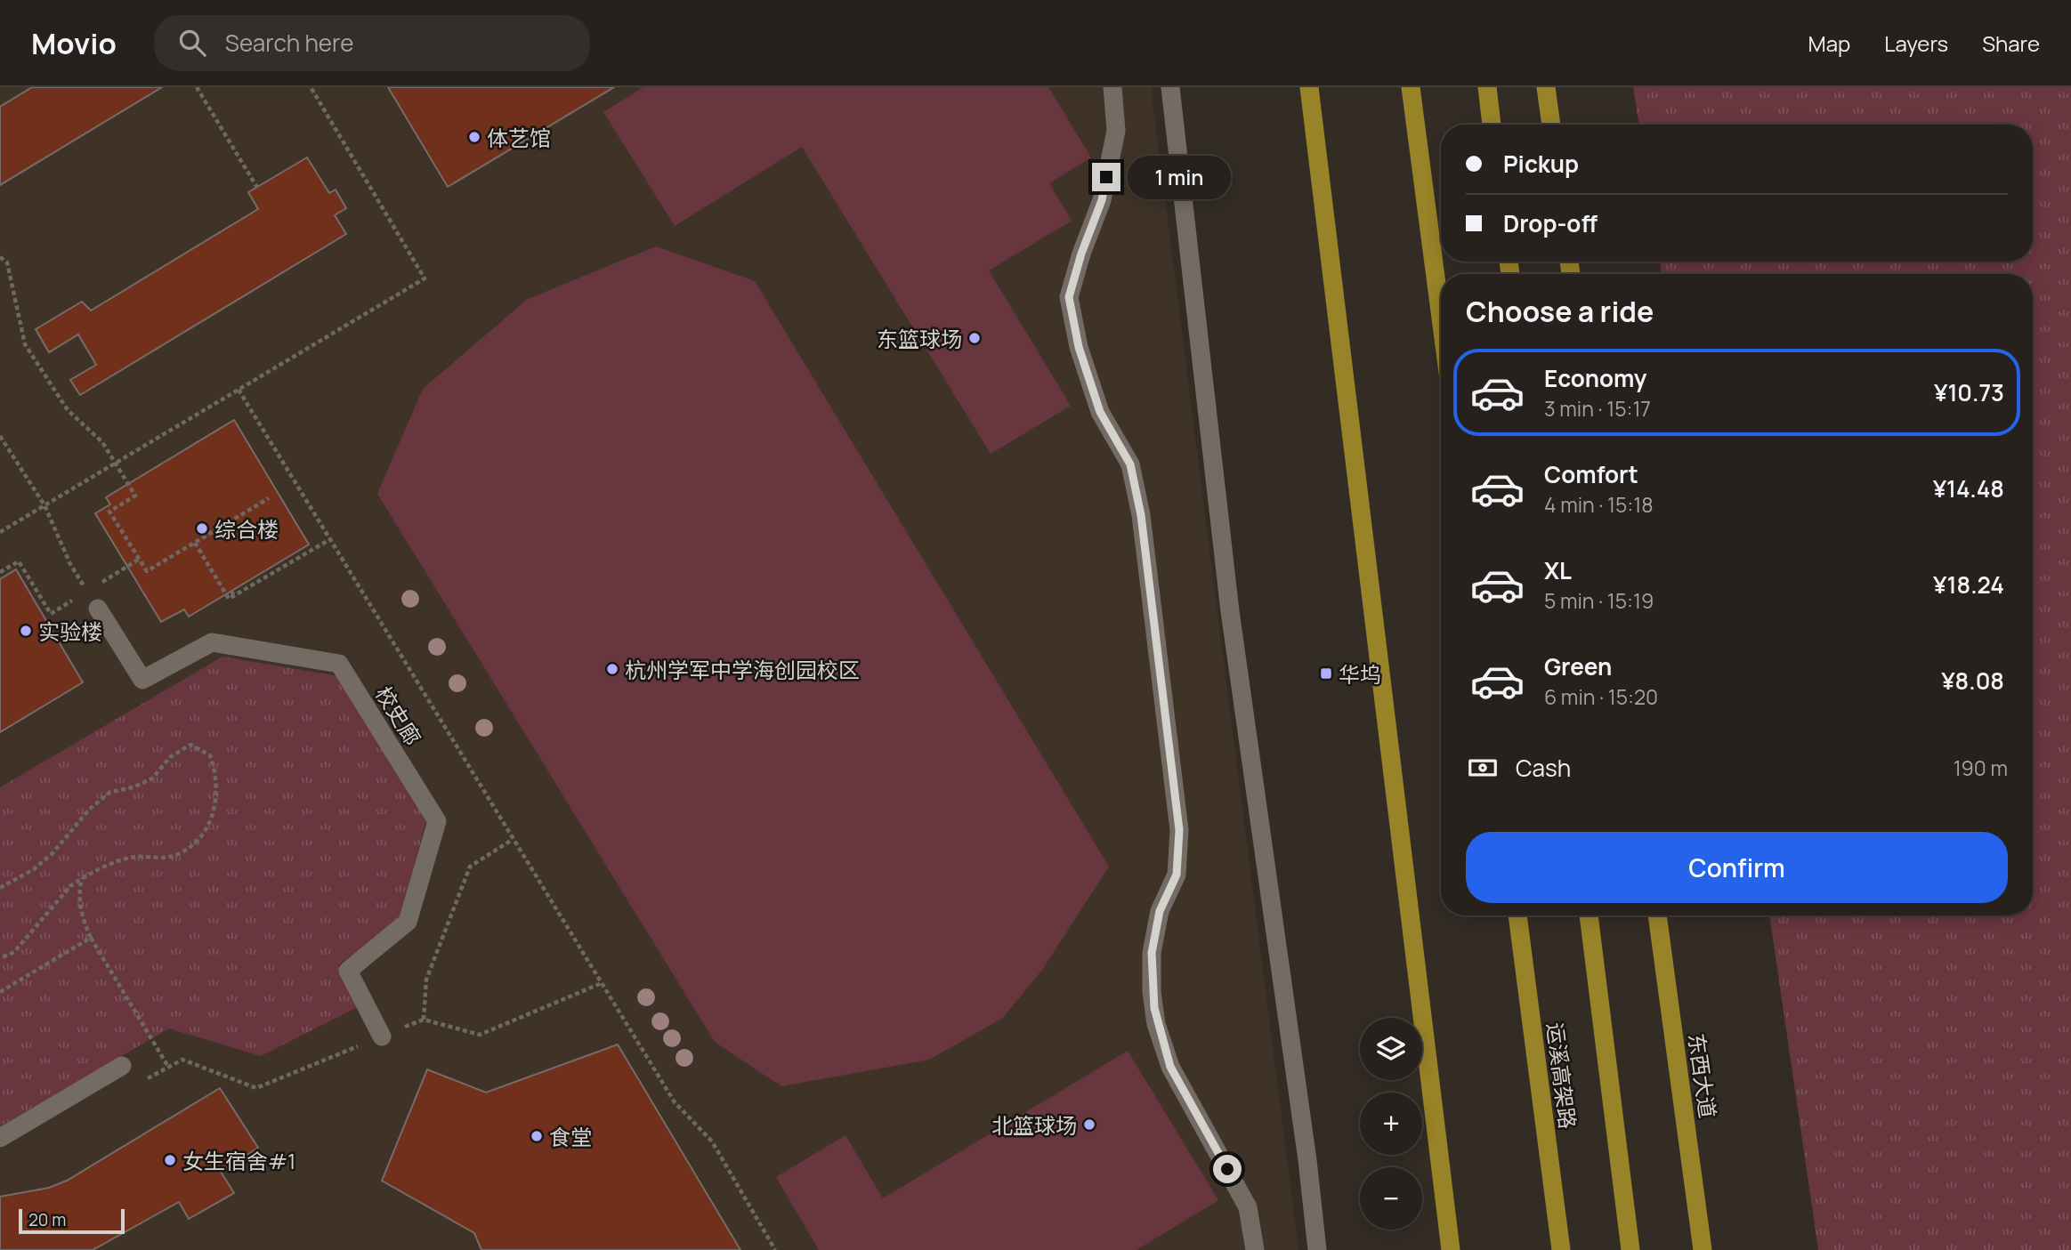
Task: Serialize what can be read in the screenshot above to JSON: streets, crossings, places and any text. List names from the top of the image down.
{
  "streets": {
    "highway": ["运溪高架路", "东西大道"],
    "street": ["校史廊"]
  },
  "places": {
    "other": [
      "体艺馆",
      "东篮球场",
      "综合楼",
      "实验楼",
      "杭州学军中学海创园校区",
      "北篮球场",
      "食堂",
      "女生宿舍#1"
    ],
    "transit": ["华坞"]
  },
  "scale_bar": "20 m",
  "page": {
    "header": "Movio",
    "search": "Search here",
    "nav": ["Map", "Layers", "Share"],
    "banner": ["Pickup", "Drop-off"],
    "bubble": "1 min",
    "heading": "Choose a ride",
    "list": [
      {
        "name": "Economy",
        "note": "3 min · 15:17",
        "value": "¥10.73"
      },
      {
        "name": "Comfort",
        "note": "4 min · 15:18",
        "value": "¥14.48"
      },
      {
        "name": "XL",
        "note": "5 min · 15:19",
        "value": "¥18.24"
      },
      {
        "name": "Green",
        "note": "6 min · 15:20",
        "value": "¥8.08"
      }
    ],
    "pay": ["Cash", "190 m"],
    "buttons": "Confirm",
    "map_buttons": ["+", "−"],
    "scale": "20 m"
  }
}
